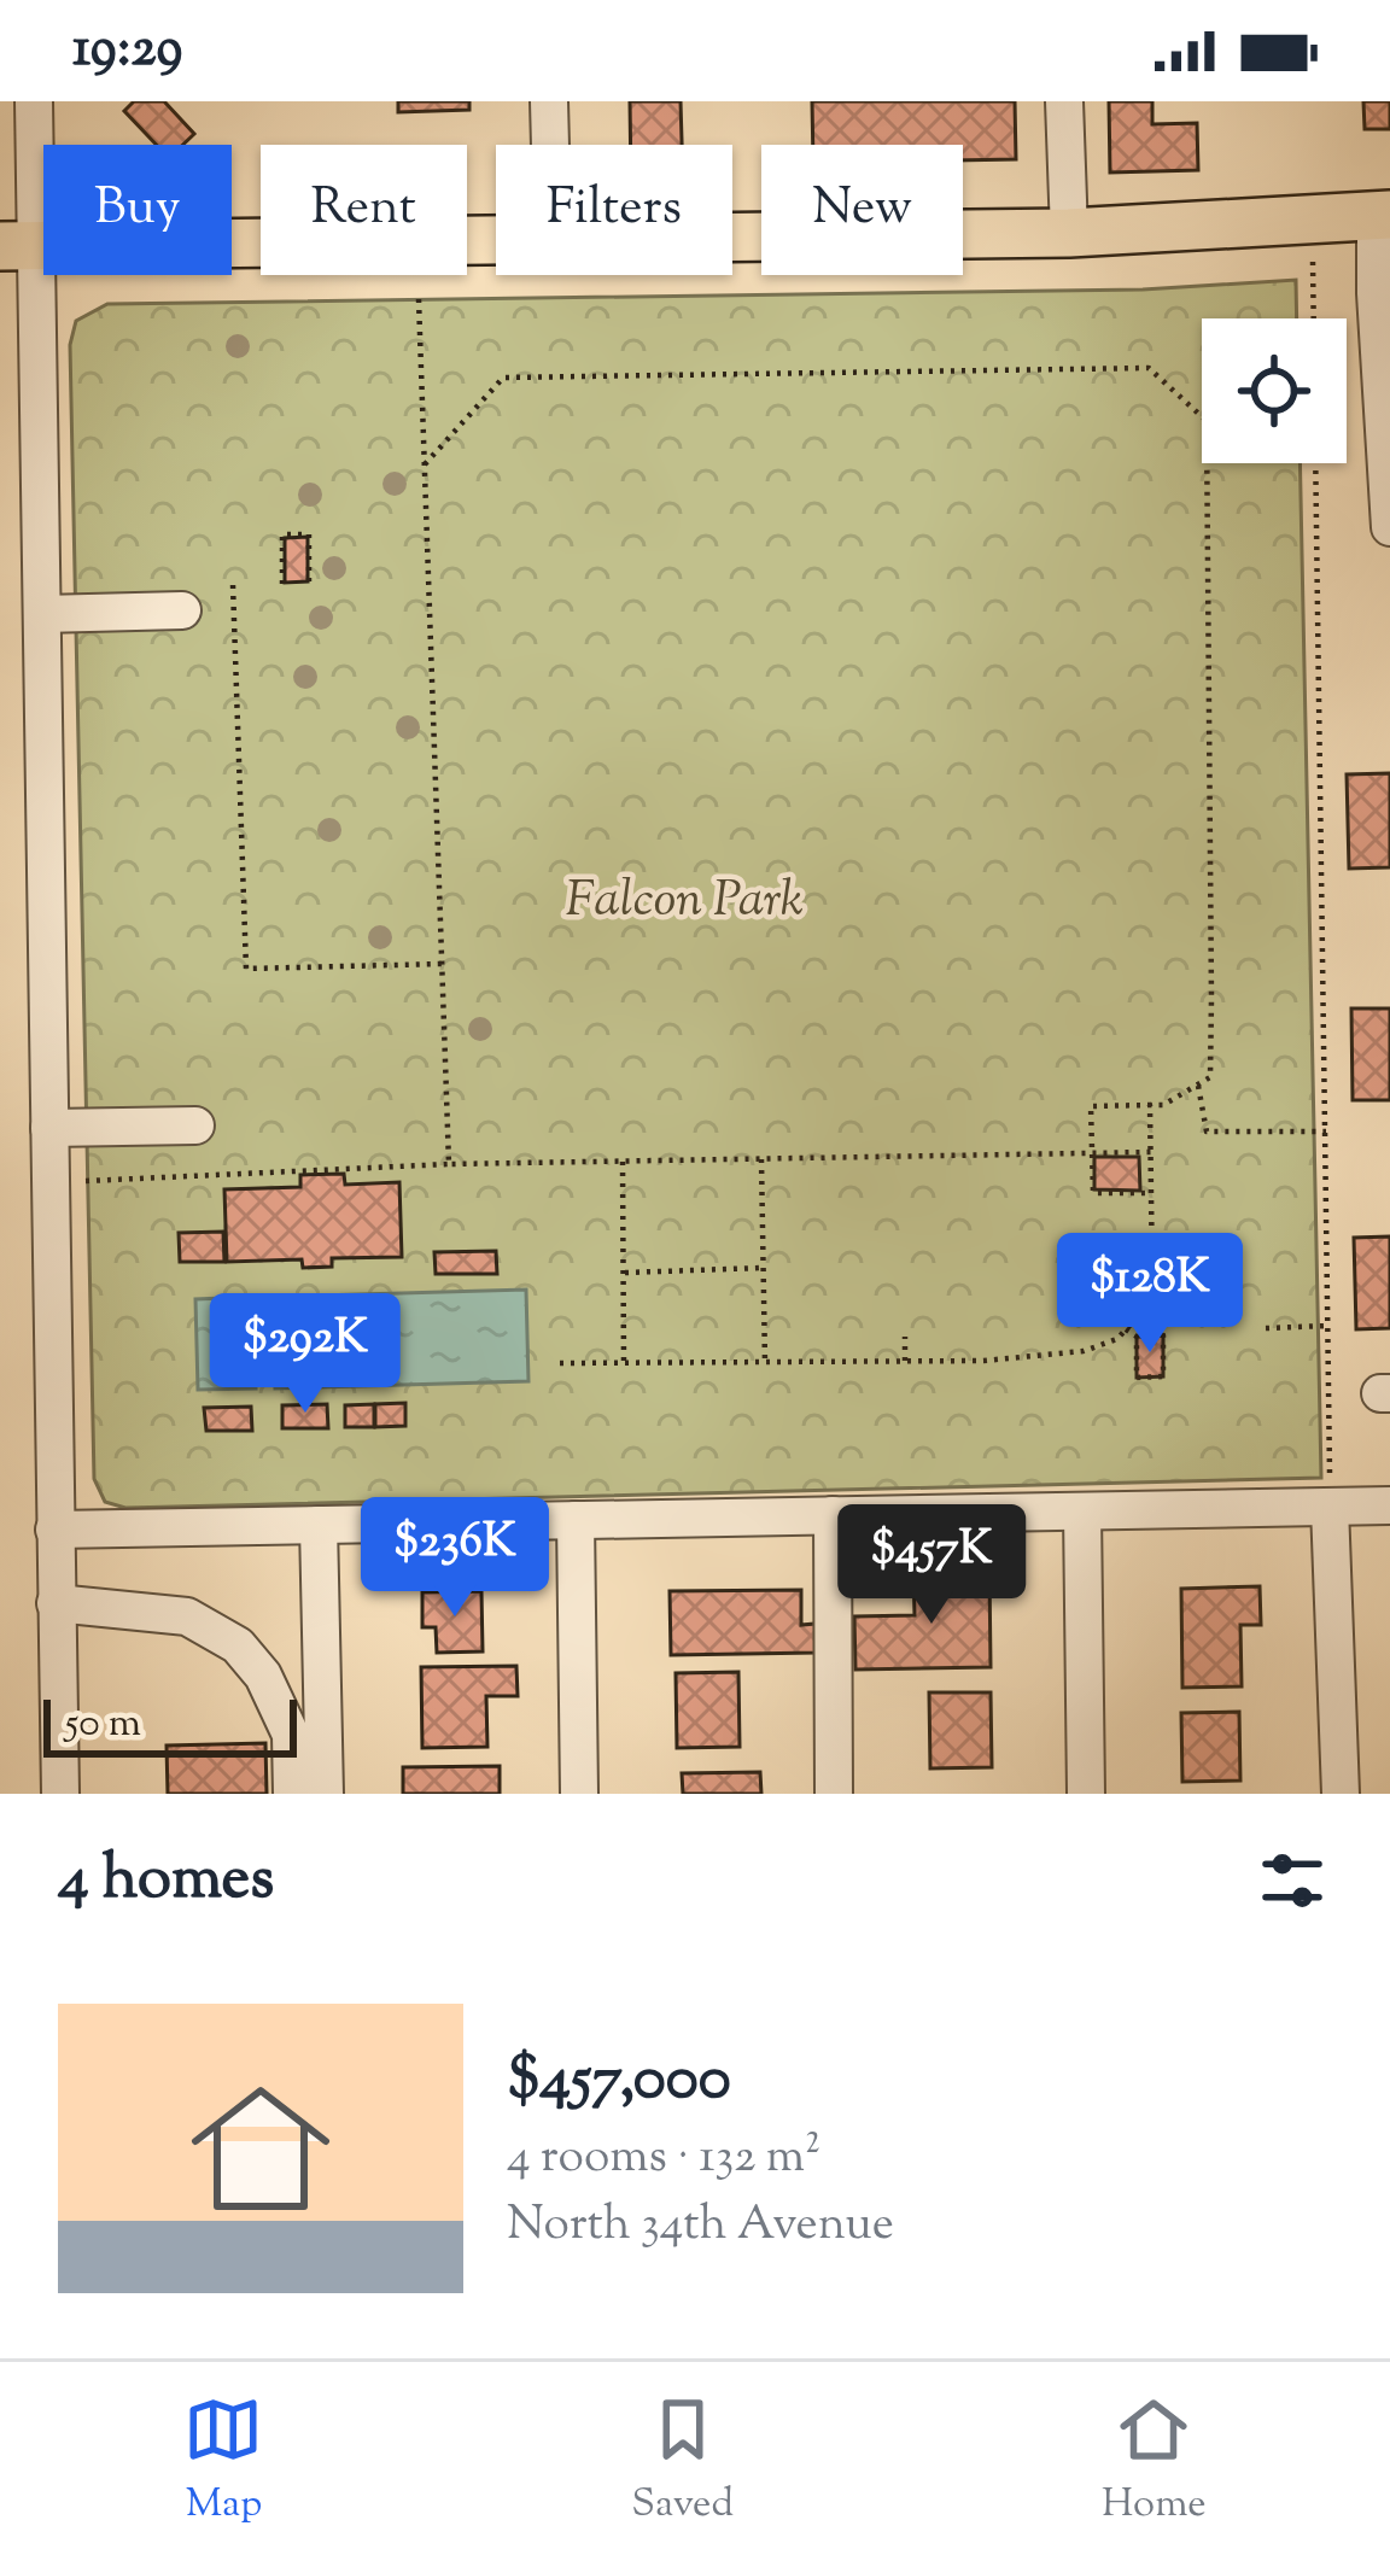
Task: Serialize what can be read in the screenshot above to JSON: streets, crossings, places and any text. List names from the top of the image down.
{
  "parks": ["Falcon Park"],
  "scale_bar": "50 m",
  "page": {
    "status": "19:29",
    "chip": [
      "Buy",
      "Rent",
      "Filters",
      "New"
    ],
    "price": [
      "$128K",
      "$292K",
      "$236K",
      "$457K"
    ],
    "scale": "50 m",
    "heading": "4 homes",
    "list": [
      {
        "name": "$457,000",
        "note": "4 rooms · 132 m² · North 34th Avenue"
      }
    ],
    "tabs": ["Map", "Saved", "Home"]
  }
}
